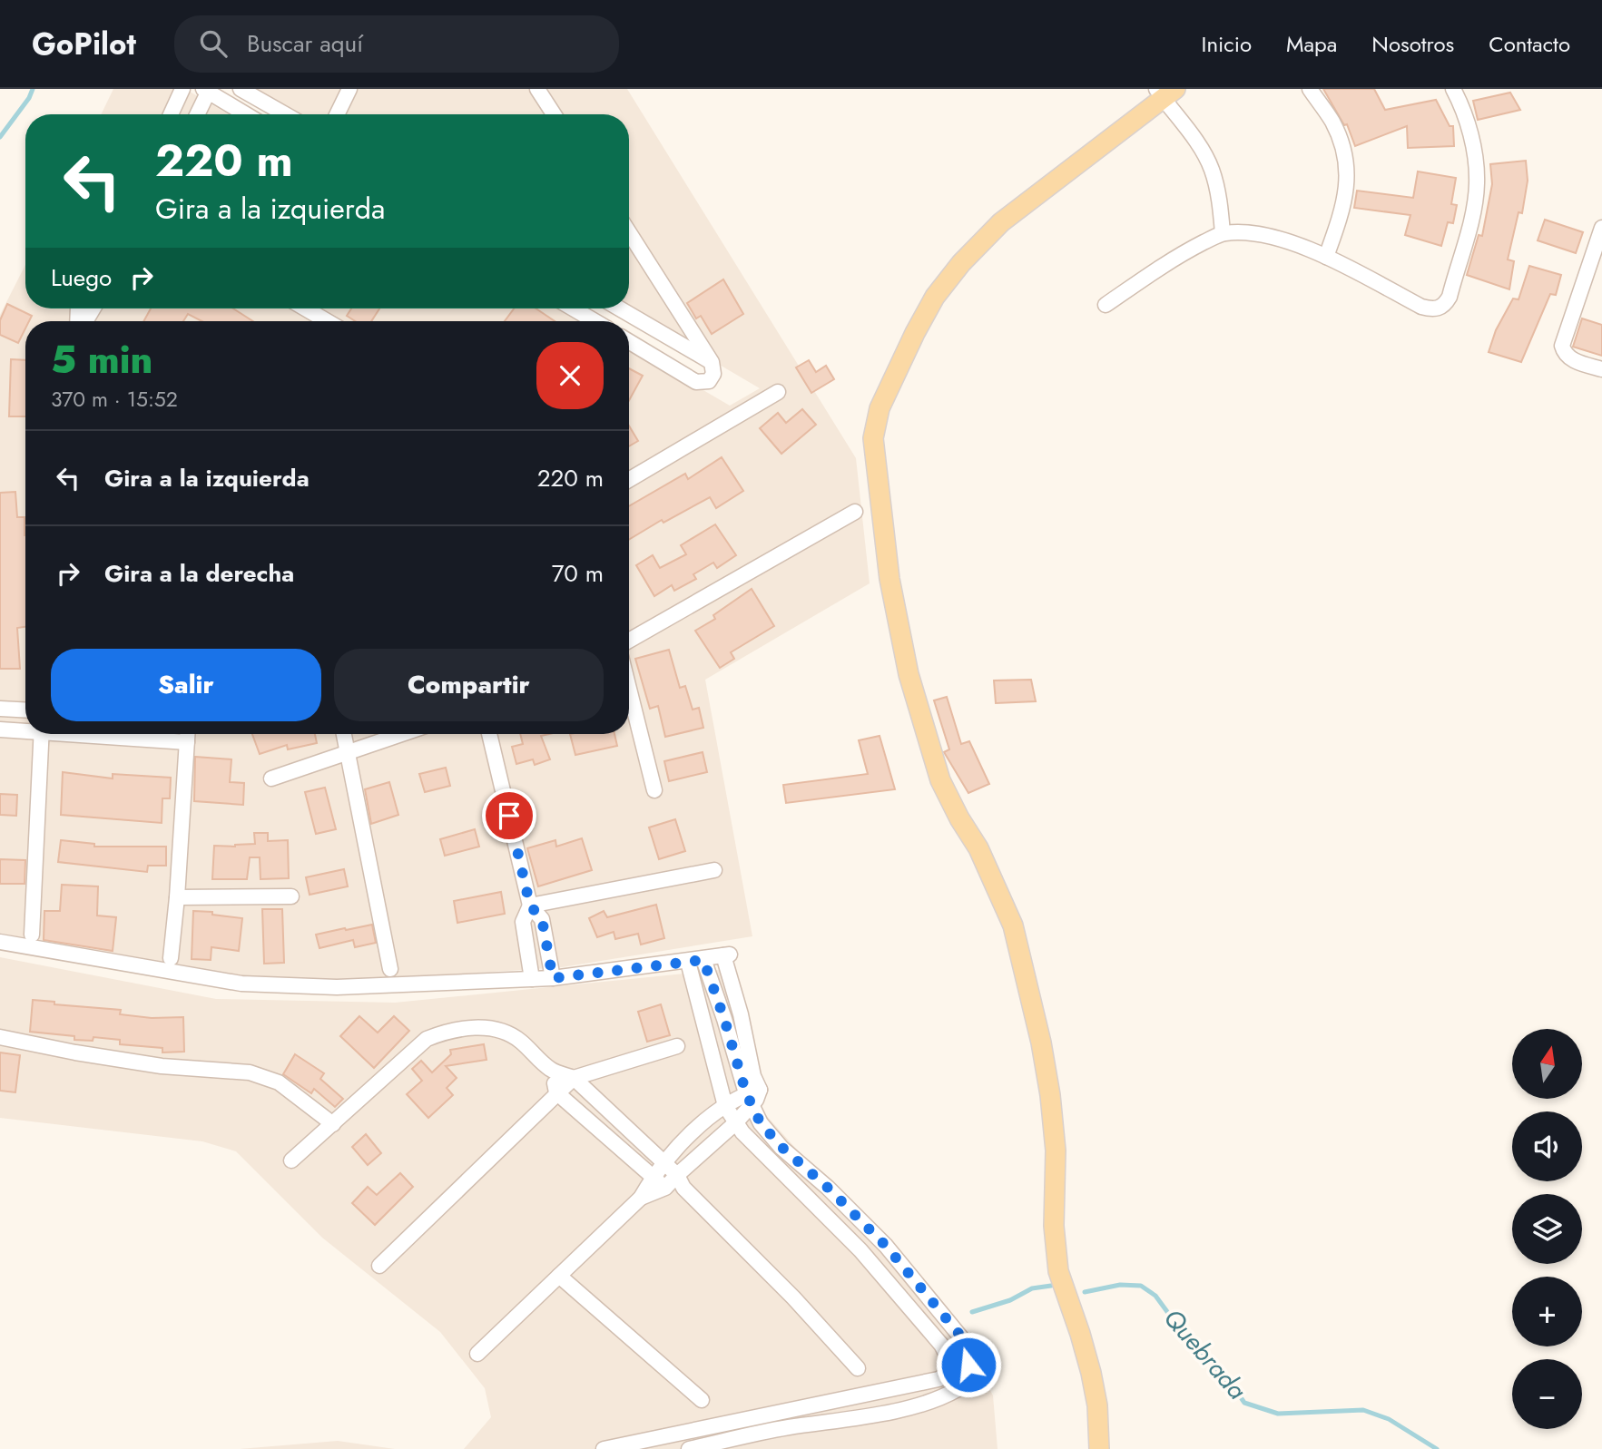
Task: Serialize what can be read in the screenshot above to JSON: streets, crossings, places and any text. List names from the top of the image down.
{
  "water": ["Quebrada"],
  "north": "top",
  "page": {
    "header": "GoPilot",
    "search": "Buscar aquí",
    "nav": [
      "Inicio",
      "Mapa",
      "Nosotros",
      "Contacto"
    ],
    "turn": ["220 m", "Gira a la izquierda"],
    "then": "Luego",
    "heading": ["5 min", "370 m · 15:52"],
    "list": [
      {
        "name": "Gira a la izquierda",
        "value": "220 m"
      },
      {
        "name": "Gira a la derecha",
        "value": "70 m"
      }
    ],
    "buttons": ["Salir", "Compartir"],
    "map_buttons": ["+", "−"]
  }
}
